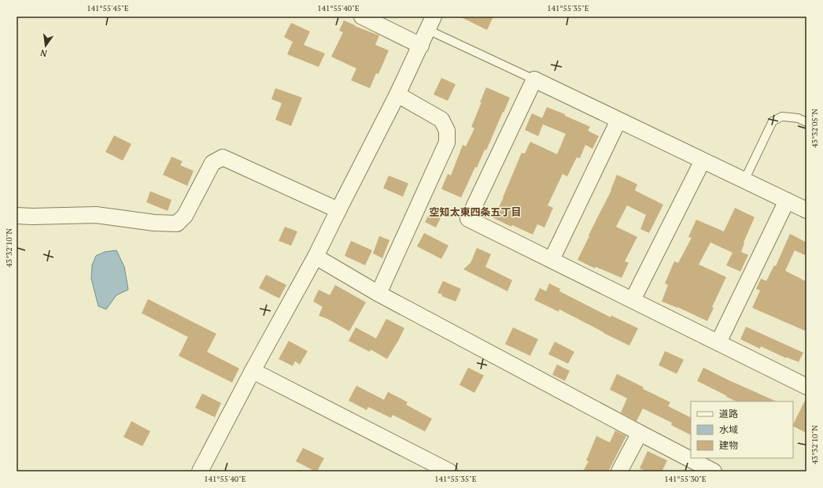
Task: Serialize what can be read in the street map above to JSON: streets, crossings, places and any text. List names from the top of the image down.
{
  "districts": ["空知太東四条五丁目"],
  "legend": ["道路", "水域", "建物"],
  "north": "bottom",
  "coordinates": [
    "141°55'45\"E",
    "141°55'40\"E",
    "141°55'35\"E",
    "43°32'05\"N",
    "43°32'10\"N",
    "141°55'30\"E"
  ]
}
